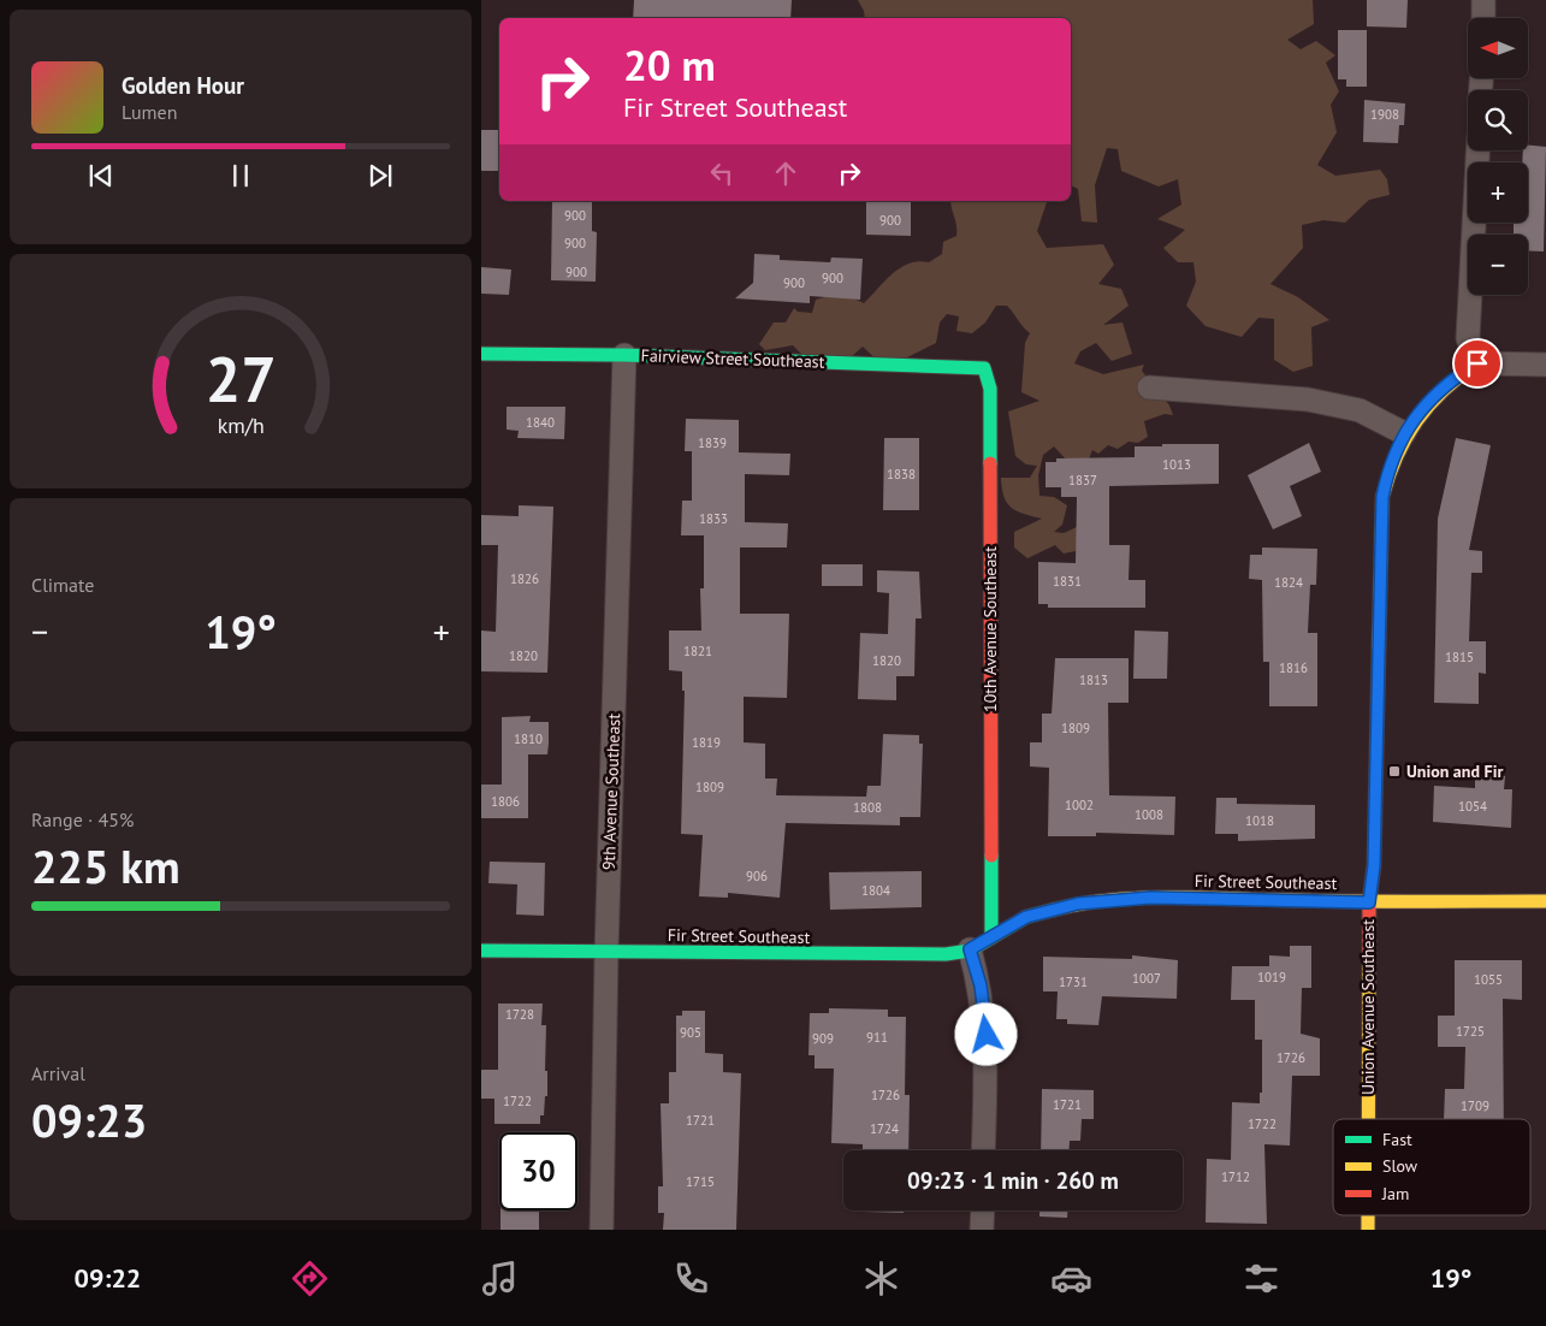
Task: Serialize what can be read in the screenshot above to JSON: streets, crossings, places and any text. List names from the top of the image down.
{
  "streets": {
    "street": [
      "Fairview Street Southeast",
      "10th Avenue Southeast",
      "9th Avenue Southeast",
      "Fir Street Southeast",
      "Union Avenue Southeast"
    ]
  },
  "crossings": [
    ["Fairview Street Southeast", "10th Avenue Southeast"],
    ["Fairview Street Southeast", "9th Avenue Southeast"],
    ["10th Avenue Southeast", "Fir Street Southeast"],
    ["9th Avenue Southeast", "Fir Street Southeast"],
    ["Fir Street Southeast", "Union Avenue Southeast"]
  ],
  "places": {
    "transit": ["Union and Fir"]
  },
  "house_numbers": [
    "1908",
    "900",
    "900",
    "900",
    "900",
    "900",
    "900",
    "1840",
    "1839",
    "1013",
    "1838",
    "1837",
    "1833",
    "1826",
    "1831",
    "1824",
    "1821",
    "1820",
    "1815",
    "1820",
    "1816",
    "1813",
    "1809",
    "1810",
    "1819",
    "1809",
    "1806",
    "1002",
    "1054",
    "1808",
    "1008",
    "1018",
    "906",
    "1804",
    "1019",
    "1007",
    "1055",
    "1731",
    "1728",
    "1725",
    "905",
    "911",
    "909",
    "1726",
    "1726",
    "1722",
    "1721",
    "1709",
    "1721",
    "1722",
    "1724",
    "1712",
    "1715"
  ],
  "legend": ["Fast", "Slow", "Jam"],
  "north": "left",
  "page": {
    "map_buttons": ["+", "−"],
    "turn": ["20 m", "Fir Street Southeast"],
    "song": ["Golden Hour", "Lumen"],
    "tile": [
      "Climate",
      ["Range · 45%", "225 km"],
      ["Arrival", "09:23"]
    ],
    "heat": ["−", "19°", "+"],
    "limit": "30",
    "trip": "09:23 · 1 min · 260 m",
    "tabs": ["09:22", "19°"],
    "gauge": ["27", "km/h"]
  }
}
